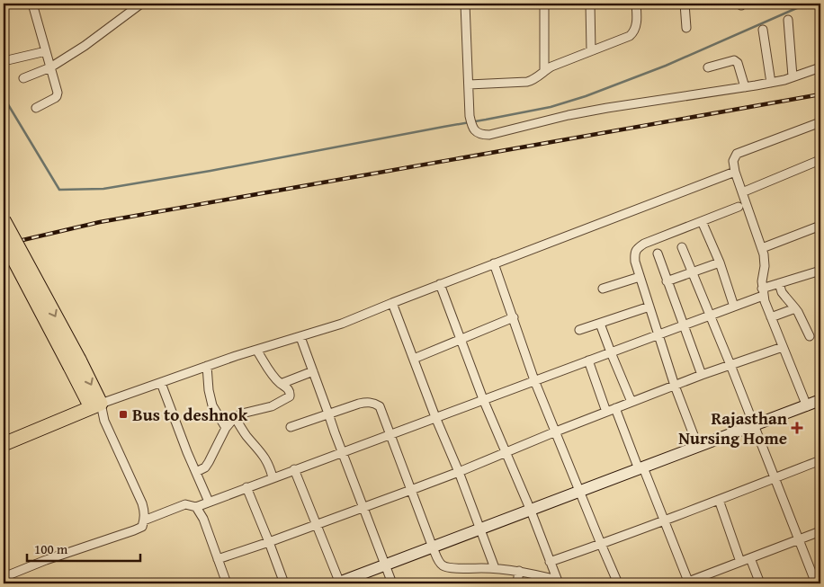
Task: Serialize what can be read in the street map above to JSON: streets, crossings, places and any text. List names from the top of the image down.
{
  "places": {
    "transit": ["Bus to deshnok"],
    "health": ["Rajasthan Nursing Home"]
  },
  "scale_bar": "100 m"
}
